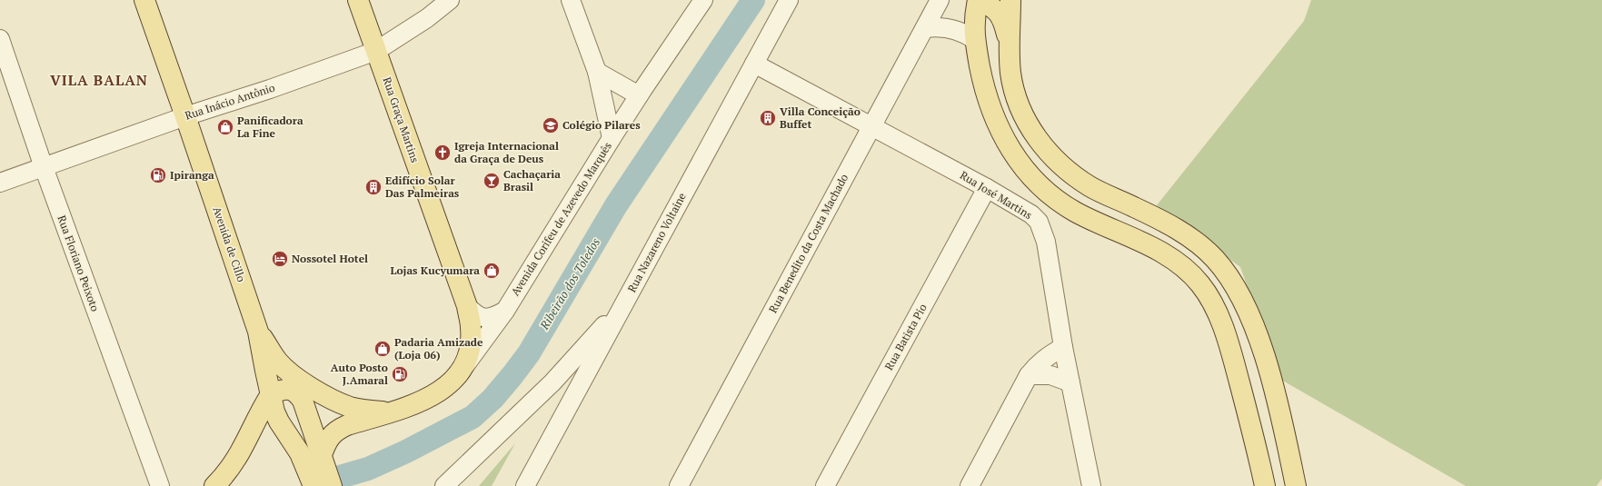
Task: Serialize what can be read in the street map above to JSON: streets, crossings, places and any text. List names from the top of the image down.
{
  "streets": {
    "main road": ["Rua Graça Martins", "Avenida Corifeu de Azevedo Marquês", "Avenida de Cillo"],
    "street": [
      "Rua Inácio Antônio",
      "Rua José Martins",
      "Rua Nazareno Voltaine",
      "Rua Benedito da Costa Machado",
      "Rua Floriano Peixoto",
      "Rua Batista Pio"
    ]
  },
  "crossings": [
    ["Rua Inácio Antônio", "Rua Graça Martins"],
    ["Rua Inácio Antônio", "Avenida de Cillo"],
    ["Rua Inácio Antônio", "Rua Floriano Peixoto"],
    ["Rua Graça Martins", "Avenida Corifeu de Azevedo Marquês"],
    ["Rua José Martins", "Rua Nazareno Voltaine"],
    ["Rua José Martins", "Rua Benedito da Costa Machado"],
    ["Rua José Martins", "Rua Batista Pio"],
    ["Avenida Corifeu de Azevedo Marquês", "Avenida de Cillo"]
  ],
  "districts": ["VILA BALAN"],
  "water": ["Ribeirão dos Toledos"],
  "places": {
    "building": ["Villa Conceição Buffet", "Edifício Solar Das Palmeiras"],
    "school or university": ["Colégio Pilares"],
    "shop": ["Panificadora La Fine", "Lojas Kucyumara", "Padaria Amizade (Loja 06)"],
    "church": ["Igreja Internacional da Graça de Deus"],
    "fuel station": ["Ipiranga", "Auto Posto J.Amaral"],
    "bar": ["Cachaçaria Brasil"],
    "hotel": ["Nossotel Hotel"]
  }
}
